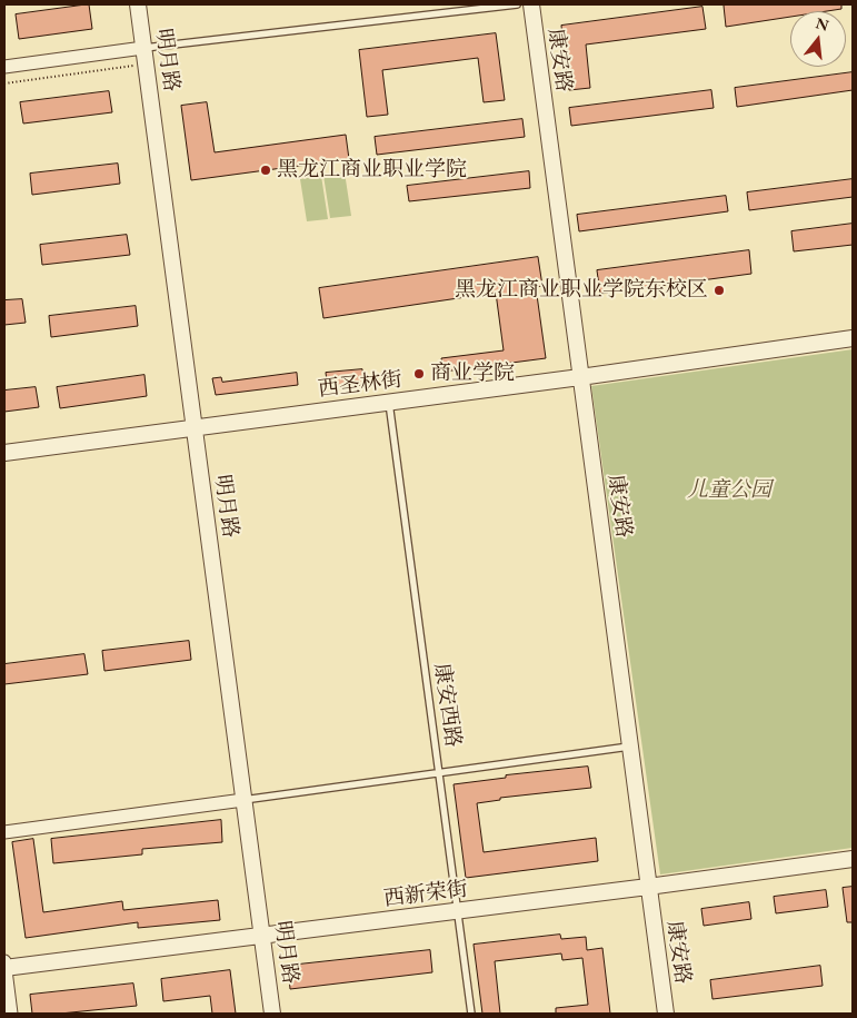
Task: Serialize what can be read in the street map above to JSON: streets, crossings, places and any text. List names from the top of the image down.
{
  "streets": {
    "street": [
      "明月路",
      "康安路",
      "西圣林街",
      "西新荣街"
    ],
    "lane": ["康安西路"]
  },
  "crossings": [
    ["明月路", "西圣林街"],
    ["明月路", "西新荣街"],
    ["康安路", "西圣林街"],
    ["康安路", "西新荣街"],
    ["西圣林街", "康安西路"],
    ["康安西路", "西新荣街"]
  ],
  "parks": ["儿童公园"],
  "places": ["黑龙江商业职业学院", "黑龙江商业职业学院东校区", "商业学院"],
  "north": "top"
}
